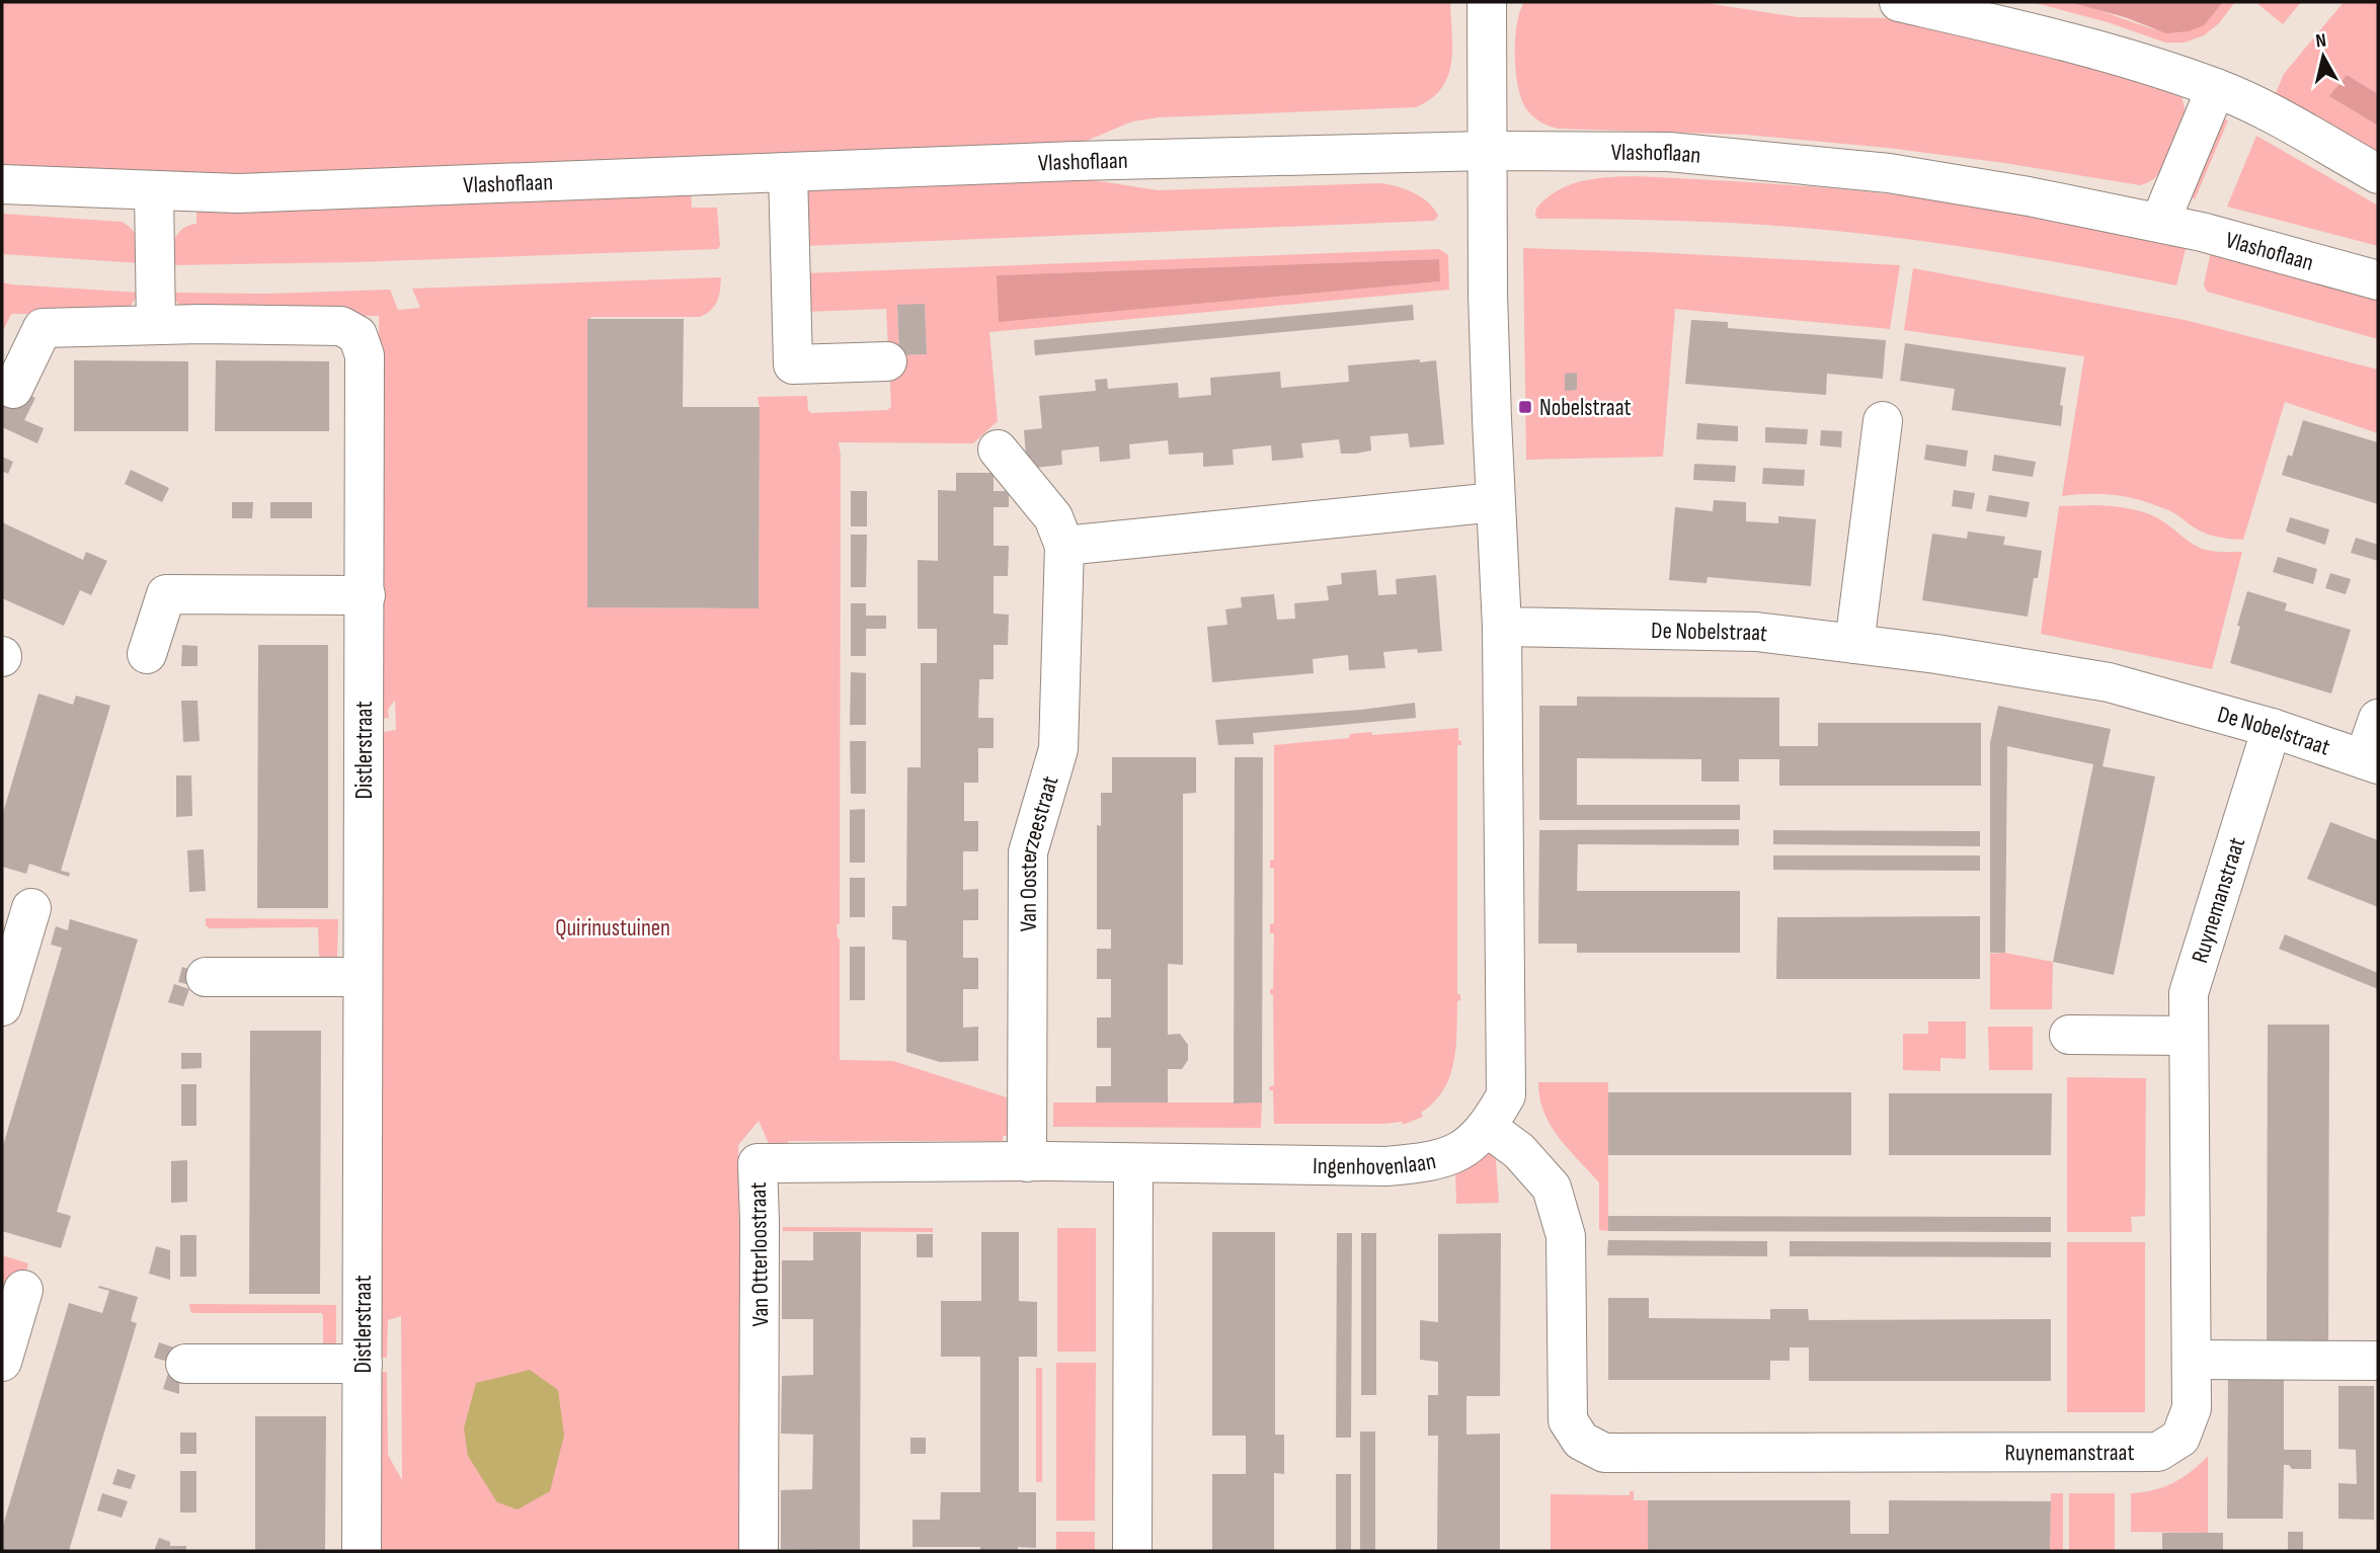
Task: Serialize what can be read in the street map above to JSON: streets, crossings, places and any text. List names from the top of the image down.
{
  "streets": {
    "street": [
      "Vlashoflaan",
      "De Nobelstraat",
      "Distlerstraat",
      "Van Oosterzeestraat",
      "Ruynemanstraat",
      "Ingenhovenlaan",
      "Van Otterloostraat"
    ]
  },
  "crossings": [
    ["De Nobelstraat", "Ruynemanstraat"],
    ["De Nobelstraat", "Ingenhovenlaan"],
    ["Van Oosterzeestraat", "Van Otterloostraat"],
    ["Ruynemanstraat", "Ingenhovenlaan"],
    ["Ingenhovenlaan", "Van Otterloostraat"]
  ],
  "parks": ["Quirinustuinen"],
  "places": {
    "transit": ["Nobelstraat"]
  },
  "north": "top"
}
